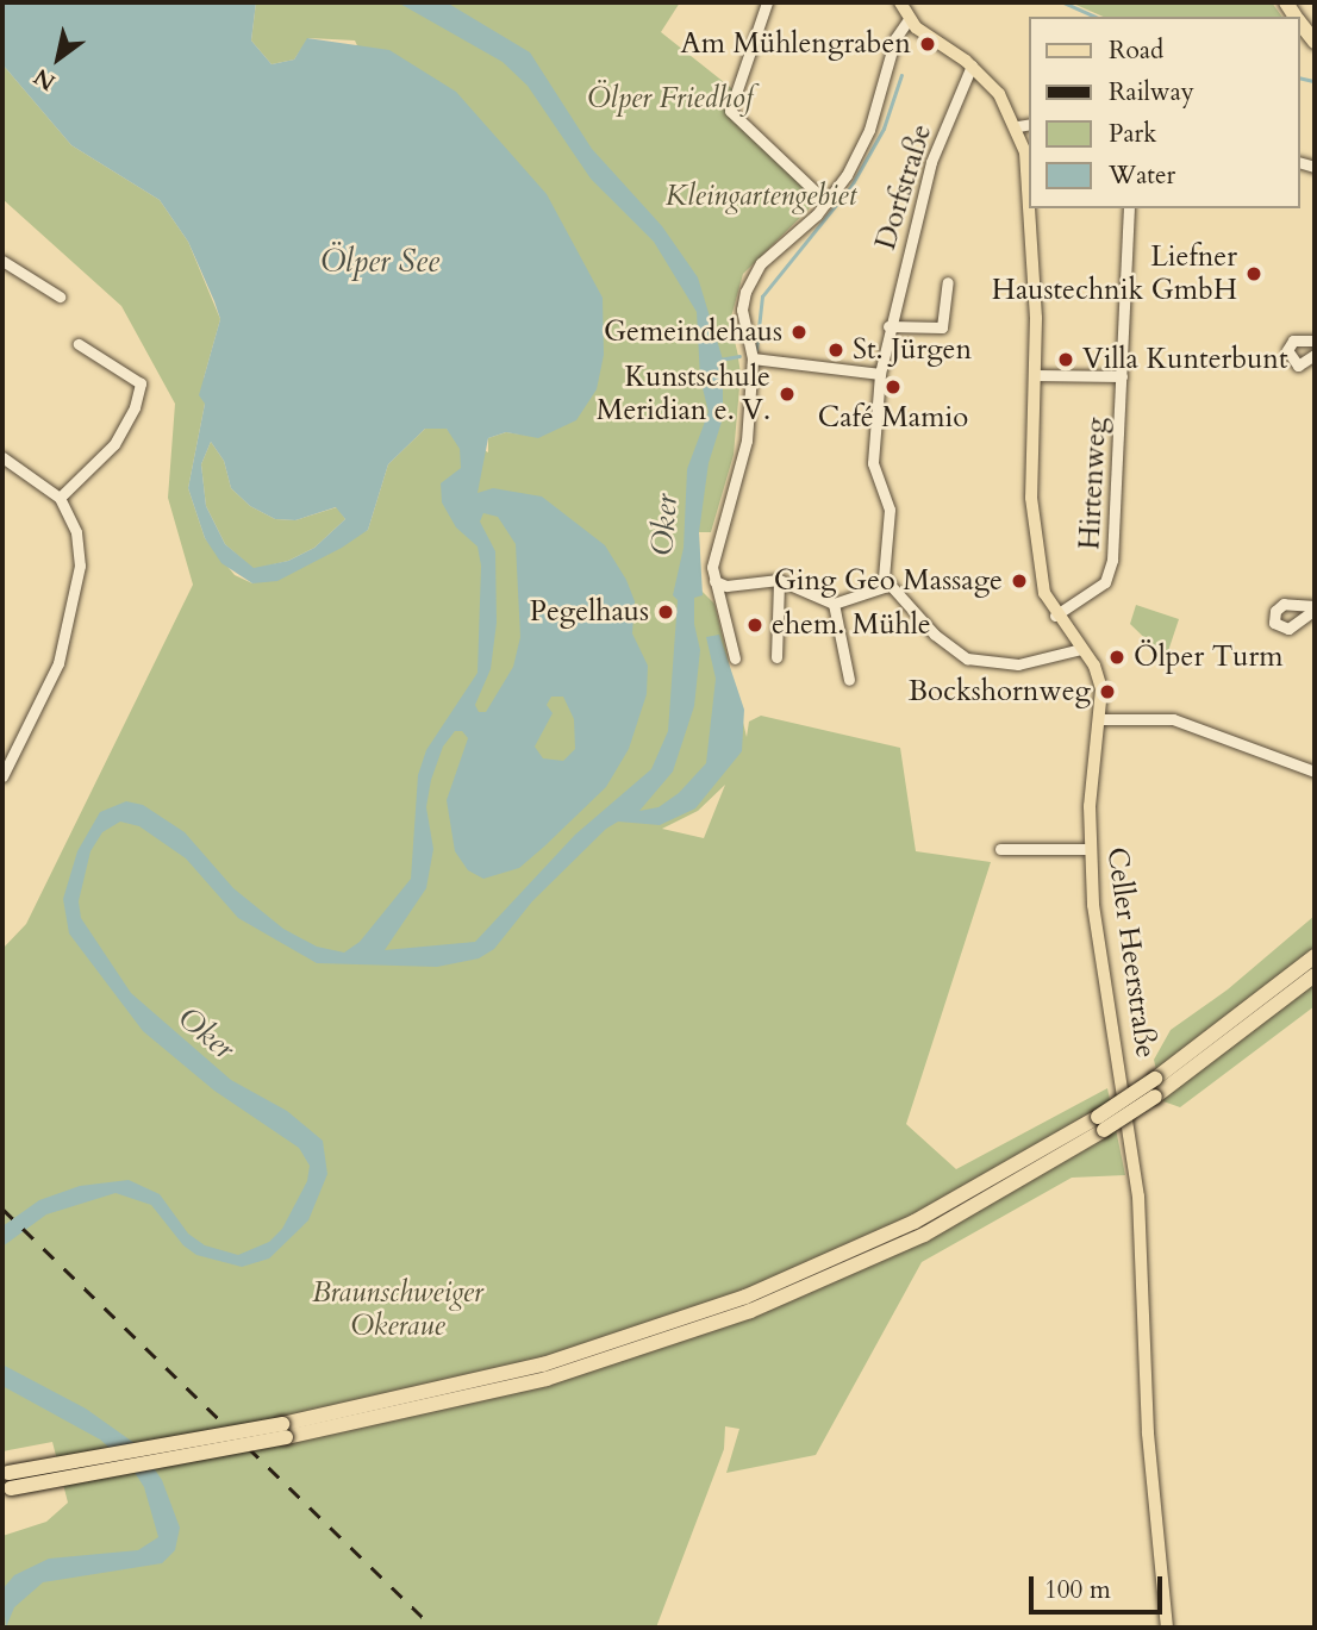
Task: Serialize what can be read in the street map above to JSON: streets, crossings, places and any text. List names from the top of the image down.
{
  "streets": {
    "main road": ["Celler Heerstraße"],
    "street": ["Dorfstraße", "Hirtenweg"]
  },
  "crossings": [
    ["Dorfstraße", "Celler Heerstraße"],
    ["Hirtenweg", "Celler Heerstraße"]
  ],
  "water": ["Ölper See", "Oker"],
  "parks": ["Ölper Friedhof", "Kleingartengebiet", "Braunschweiger Okeraue"],
  "places": [
    "Am Mühlengraben",
    "Liefner Haustechnik GmbH",
    "Gemeindehaus",
    "St. Jürgen",
    "Villa Kunterbunt",
    "Café Mamio",
    "Kunstschule Meridian e. V.",
    "Ging Geo Massage",
    "Pegelhaus",
    "ehem. Mühle",
    "Ölper Turm",
    "Bockshornweg"
  ],
  "legend": [
    "Road",
    "Railway",
    "Park",
    "Water"
  ],
  "scale_bar": "100 m",
  "north": "bottom left"
}
